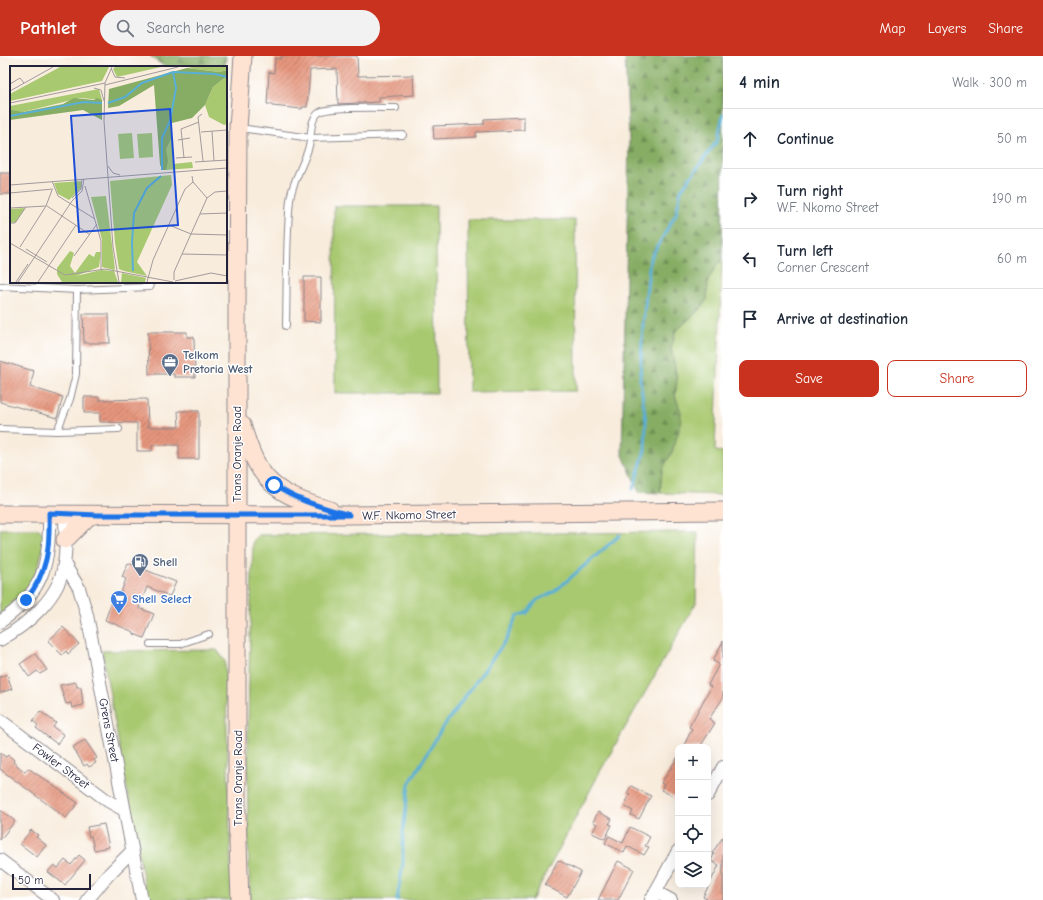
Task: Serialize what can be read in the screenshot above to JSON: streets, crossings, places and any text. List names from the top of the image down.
{
  "streets": {
    "main road": ["Trans Oranje Road", "W.F. Nkomo Street"],
    "street": ["Grens Street", "Fowler Street"]
  },
  "crossings": [
    ["Trans Oranje Road", "W.F. Nkomo Street"],
    ["Grens Street", "Fowler Street"]
  ],
  "places": {
    "office": ["Telkom Pretoria West"],
    "fuel station": ["Shell"],
    "supermarket": ["Shell Select"]
  },
  "scale_bar": "50 m",
  "page": {
    "header": "Pathlet",
    "search": "Search here",
    "nav": ["Map", "Layers", "Share"],
    "heading": ["4 min", "Walk · 300 m"],
    "list": [
      ["Continue", "50 m"],
      ["Turn right", "W.F. Nkomo Street", "190 m"],
      ["Turn left", "Corner Crescent", "60 m"],
      "Arrive at destination"
    ],
    "buttons": ["Save", "Share"],
    "map_buttons": ["+", "−"],
    "scale": "50 m"
  }
}
